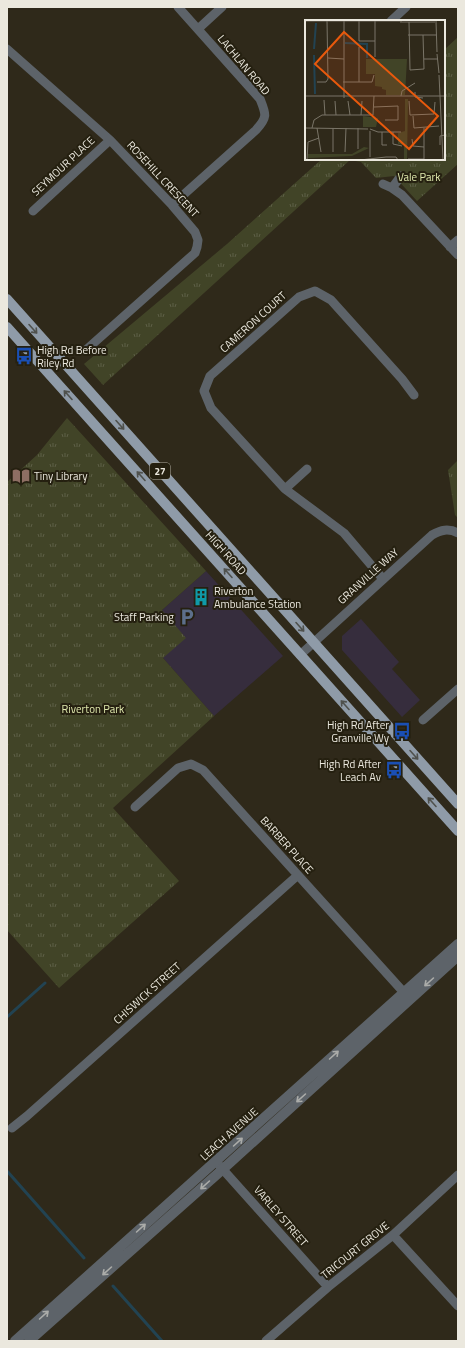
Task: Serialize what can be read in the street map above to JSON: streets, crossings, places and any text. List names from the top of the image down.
{
  "streets": {
    "main road": ["27", "HIGH ROAD"],
    "street": [
      "LACHLAN ROAD",
      "SEYMOUR PLACE",
      "ROSEHILL CRESCENT",
      "CAMERON COURT",
      "GRANVILLE WAY",
      "BARBER PLACE",
      "CHISWICK STREET",
      "LEACH AVENUE",
      "VARLEY STREET",
      "TRICOURT GROVE"
    ]
  },
  "crossings": [
    ["LACHLAN ROAD", "ROSEHILL CRESCENT"],
    ["SEYMOUR PLACE", "ROSEHILL CRESCENT"],
    ["CAMERON COURT", "GRANVILLE WAY"],
    ["HIGH ROAD", "GRANVILLE WAY"],
    ["BARBER PLACE", "CHISWICK STREET"],
    ["BARBER PLACE", "LEACH AVENUE"],
    ["LEACH AVENUE", "VARLEY STREET"],
    ["VARLEY STREET", "TRICOURT GROVE"]
  ],
  "parks": ["Vale Park", "Riverton Park"],
  "places": {
    "bus stop": ["High Rd Before Riley Rd", "High Rd After Granville Wy", "High Rd After Leach Av"],
    "library": ["Tiny Library"],
    "building": ["Riverton Ambulance Station"],
    "parking": ["Staff Parking"]
  }
}
